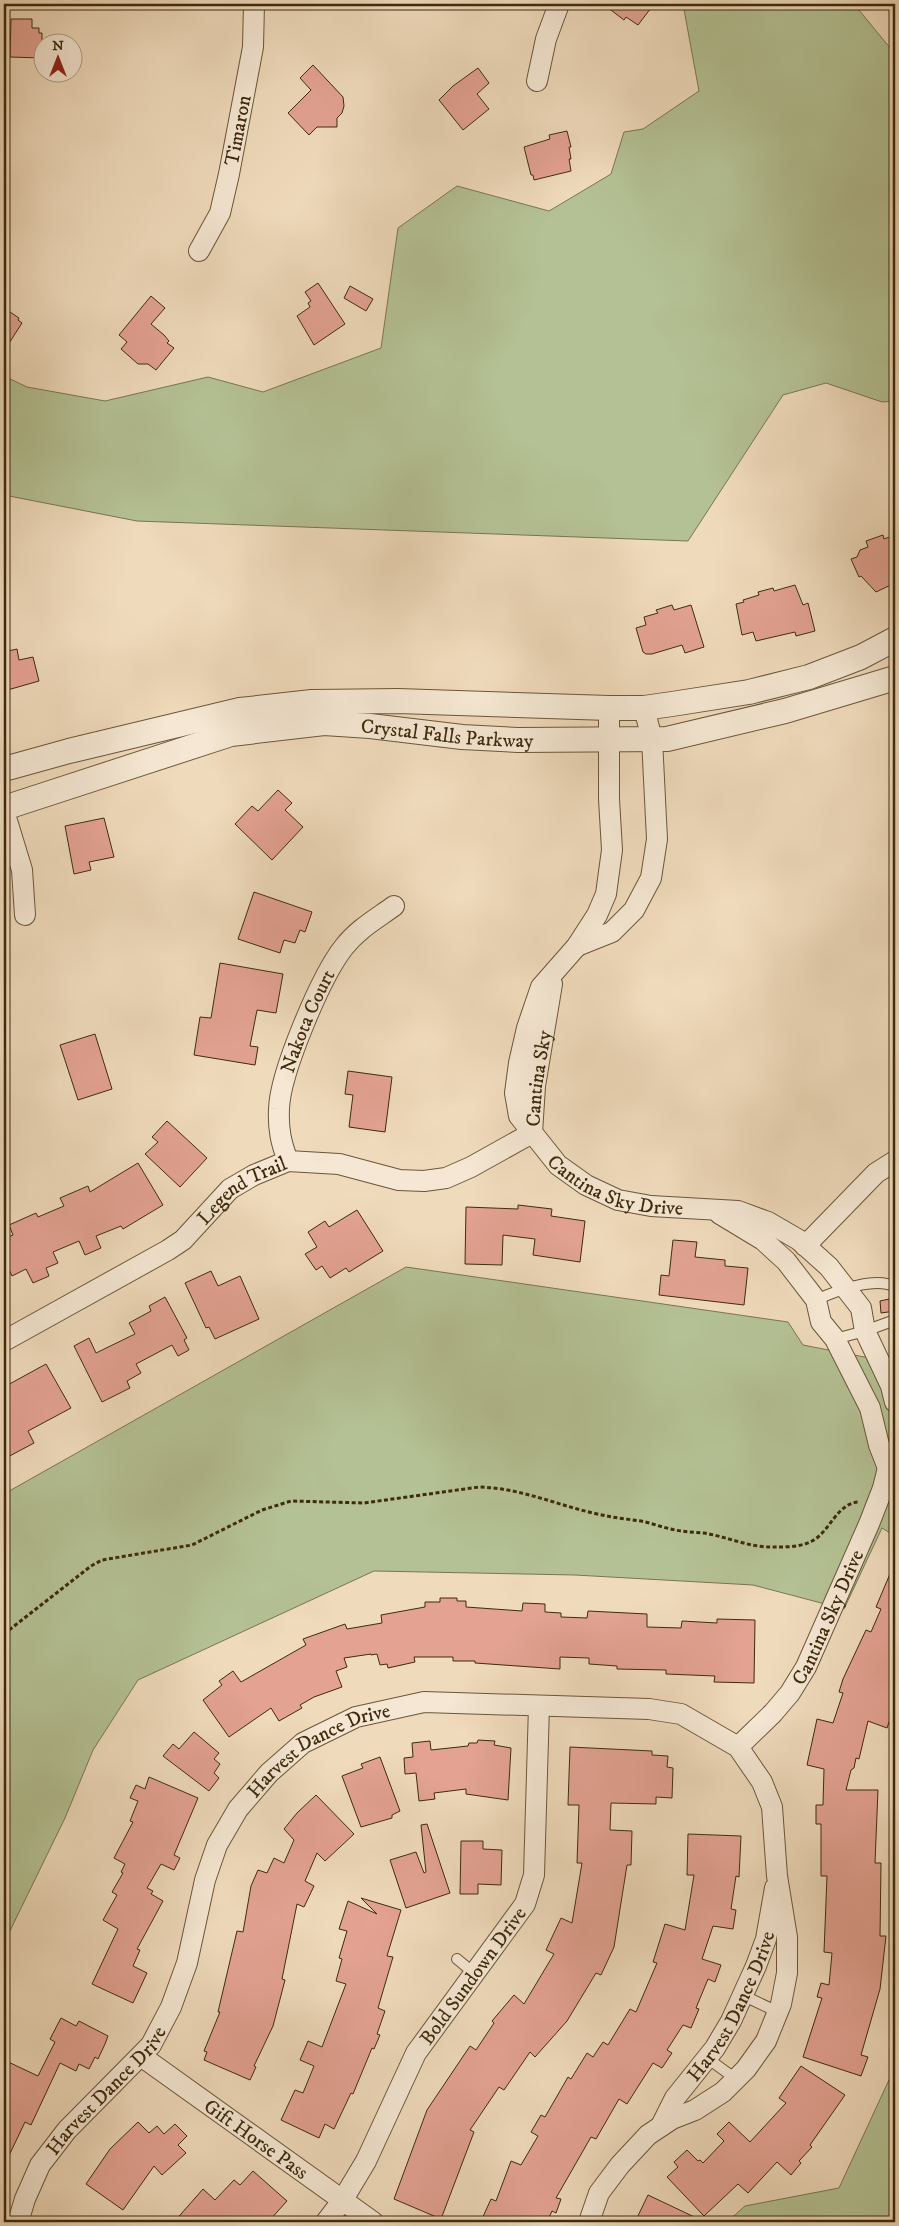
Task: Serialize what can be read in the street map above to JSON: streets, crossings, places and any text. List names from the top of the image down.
{
  "streets": {
    "street": [
      "Timaron",
      "Crystal Falls Parkway",
      "Nakota Court",
      "Cantina Sky",
      "Cantina Sky Drive",
      "Legend Trail",
      "Harvest Dance Drive",
      "Bold Sundown Drive",
      "Gift Horse Pass"
    ]
  },
  "crossings": [
    ["Crystal Falls Parkway", "Cantina Sky"],
    ["Nakota Court", "Legend Trail"],
    ["Cantina Sky", "Cantina Sky Drive"],
    ["Cantina Sky", "Legend Trail"],
    ["Cantina Sky Drive", "Legend Trail"],
    ["Cantina Sky Drive", "Harvest Dance Drive"],
    ["Harvest Dance Drive", "Bold Sundown Drive"],
    ["Harvest Dance Drive", "Gift Horse Pass"],
    ["Bold Sundown Drive", "Gift Horse Pass"]
  ],
  "north": "top"
}
